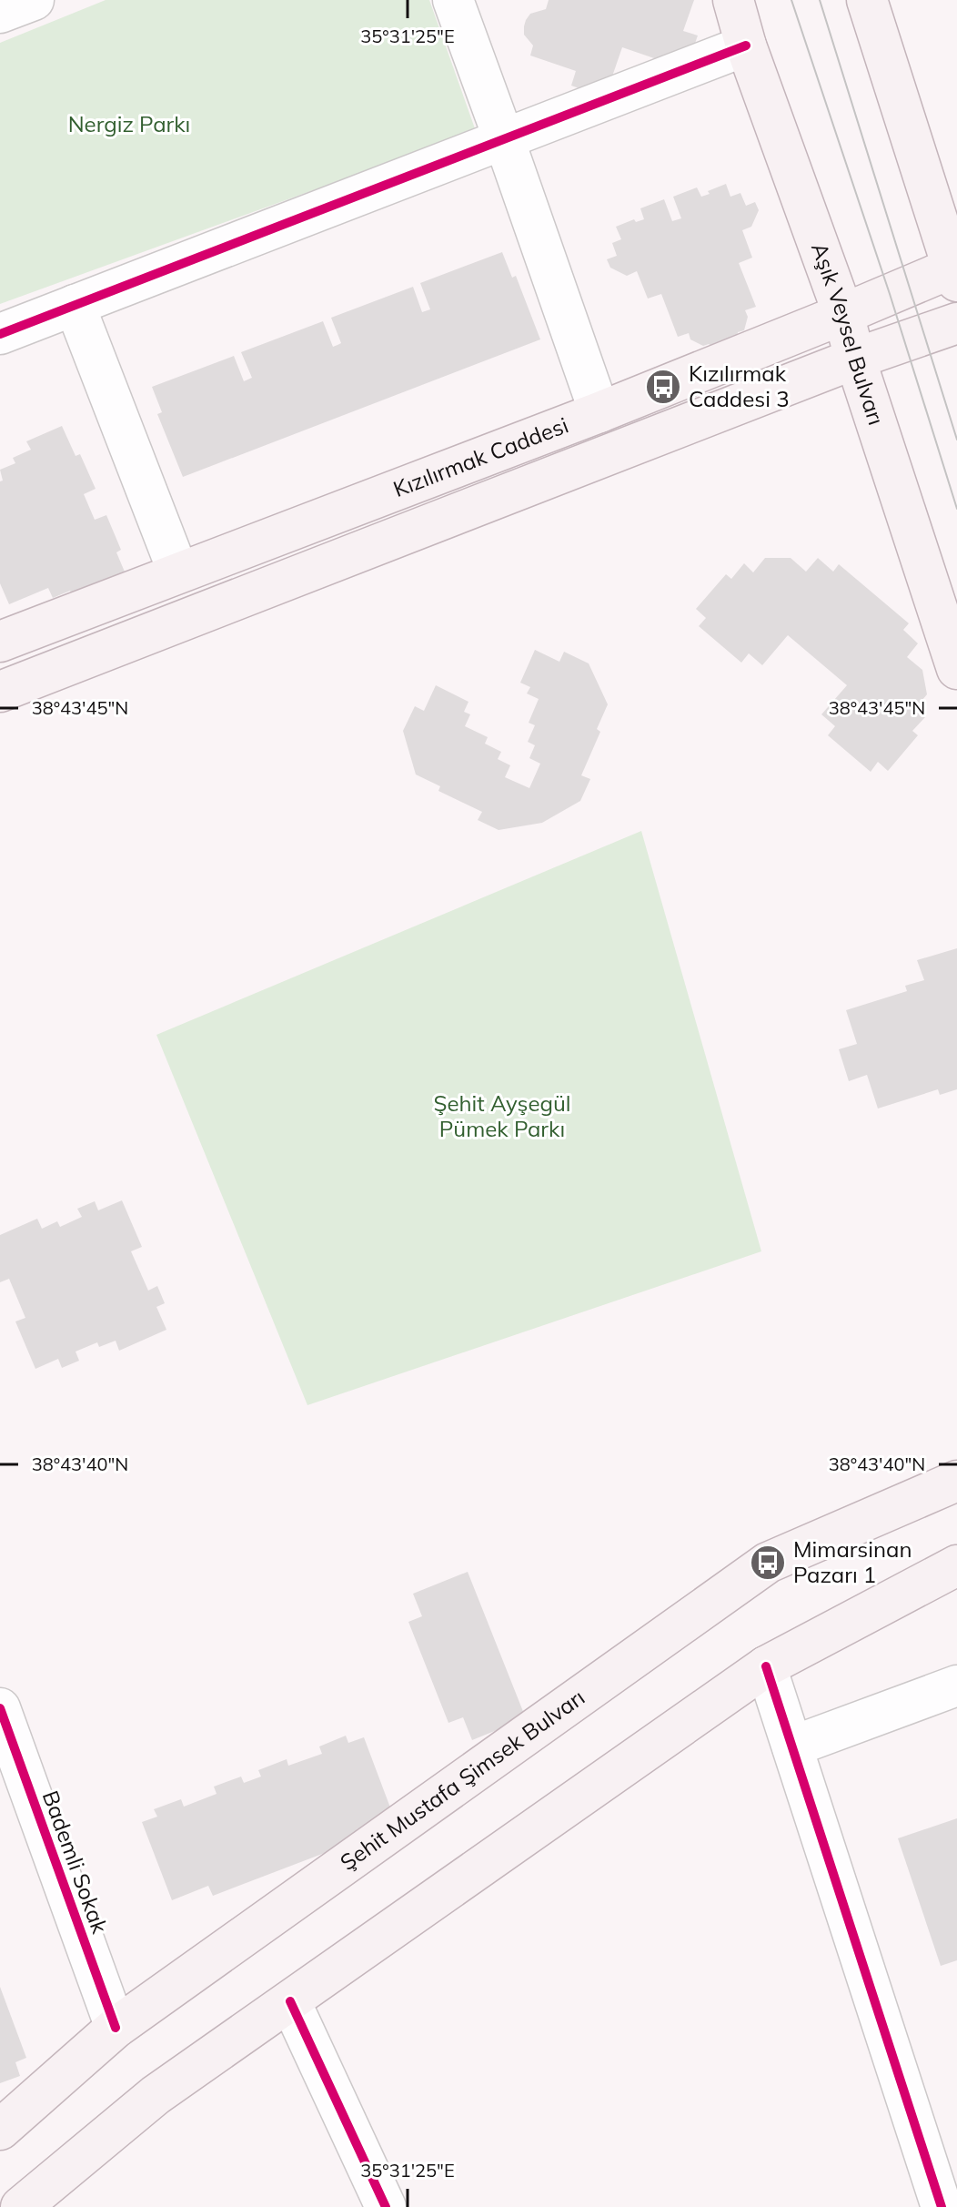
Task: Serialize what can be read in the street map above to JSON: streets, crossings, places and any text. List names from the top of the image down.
{
  "streets": {
    "main road": ["Aşık Veysel Bulvarı", "Kızılırmak Caddesi", "Şehit Mustafa Şimsek Bulvarı"],
    "street": ["Bademli Sokak"]
  },
  "crossings": [
    ["Aşık Veysel Bulvarı", "Kızılırmak Caddesi"],
    ["Şehit Mustafa Şimsek Bulvarı", "Bademli Sokak"]
  ],
  "parks": ["Nergiz Parkı", "Şehit Ayşegül Pümek Parkı"],
  "places": {
    "bus stop": ["Kızılırmak Caddesi 3", "Mimarsinan Pazarı 1"]
  },
  "coordinates": ["35°31'25\"E", "38°43'45\"N", "38°43'40\"N"]
}
